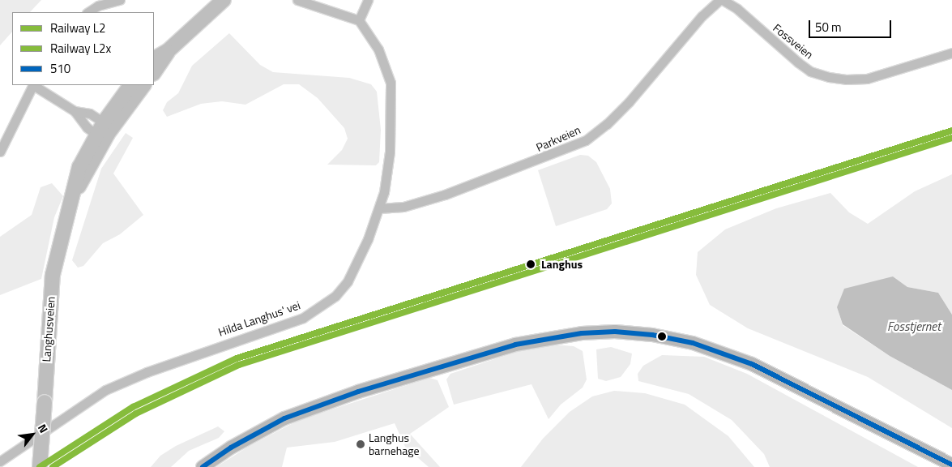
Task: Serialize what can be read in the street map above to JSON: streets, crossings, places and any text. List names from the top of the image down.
{
  "streets": {
    "main road": ["Langhusveien"],
    "street": ["Fossveien", "Parkveien", "Hilda Langhus' vei"]
  },
  "crossings": [
    ["Fossveien", "Parkveien"],
    ["Parkveien", "Hilda Langhus' vei"]
  ],
  "water": ["Fosstjernet"],
  "places": ["Langhus", "Langhus barnehage"],
  "lines": ["rail line L2", "rail line L2x", "transit line 510"],
  "legend": ["Railway L2", "Railway L2x", "510"],
  "scale_bar": "50 m",
  "north": "top right"
}
